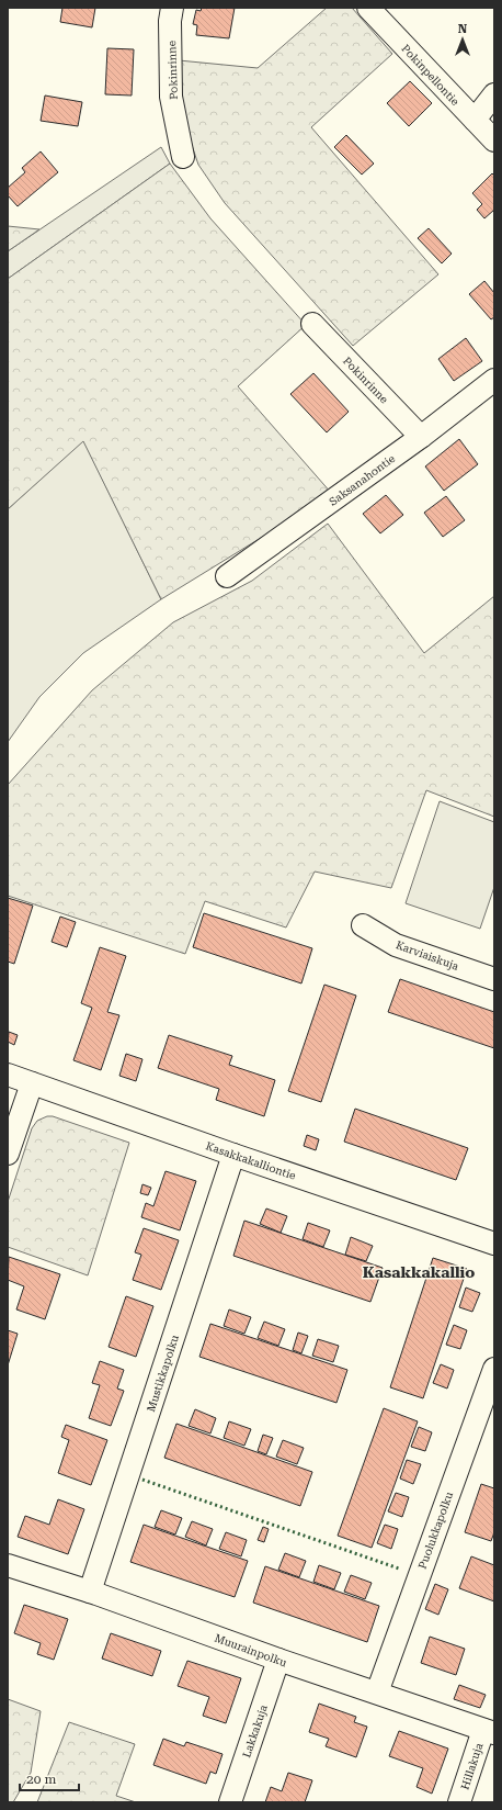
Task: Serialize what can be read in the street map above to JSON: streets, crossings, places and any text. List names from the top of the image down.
{
  "streets": {
    "street": [
      "Pokinrinne",
      "Pokinpellontie",
      "Saksanahontie",
      "Karviaiskuja",
      "Kasakkakalliontie",
      "Mustikkapolku",
      "Puolukkapolku",
      "Muurainpolku",
      "Lakkakuja",
      "Hillakuja"
    ]
  },
  "crossings": [
    ["Pokinrinne", "Saksanahontie"],
    ["Kasakkakalliontie", "Mustikkapolku"],
    ["Mustikkapolku", "Muurainpolku"],
    ["Puolukkapolku", "Muurainpolku"],
    ["Muurainpolku", "Lakkakuja"],
    ["Muurainpolku", "Hillakuja"]
  ],
  "districts": ["Kasakkakallio"],
  "scale_bar": "20 m",
  "north": "top"
}
